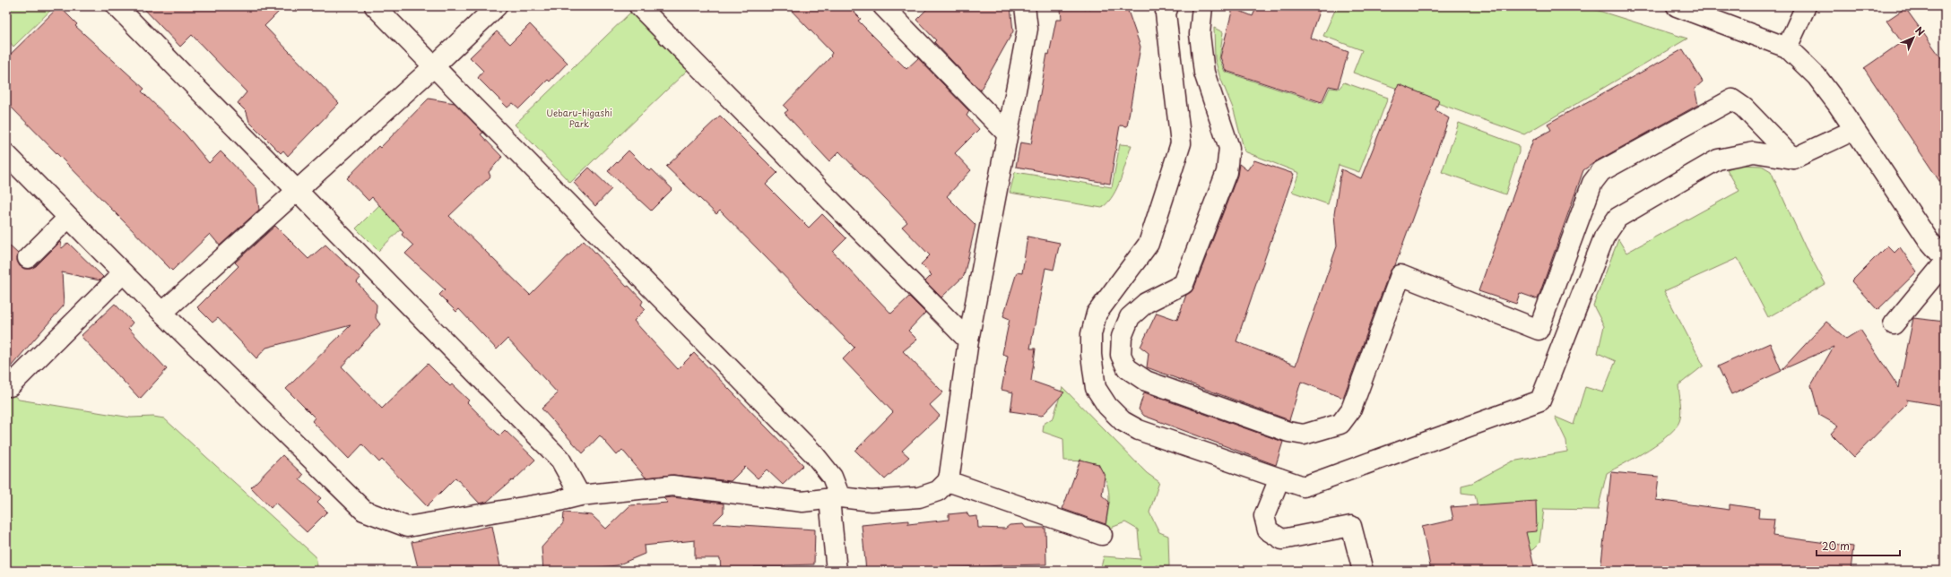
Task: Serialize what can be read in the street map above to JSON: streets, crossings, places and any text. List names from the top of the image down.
{
  "parks": ["Uebaru-higashi Park"],
  "scale_bar": "20 m",
  "north": "top right"
}
